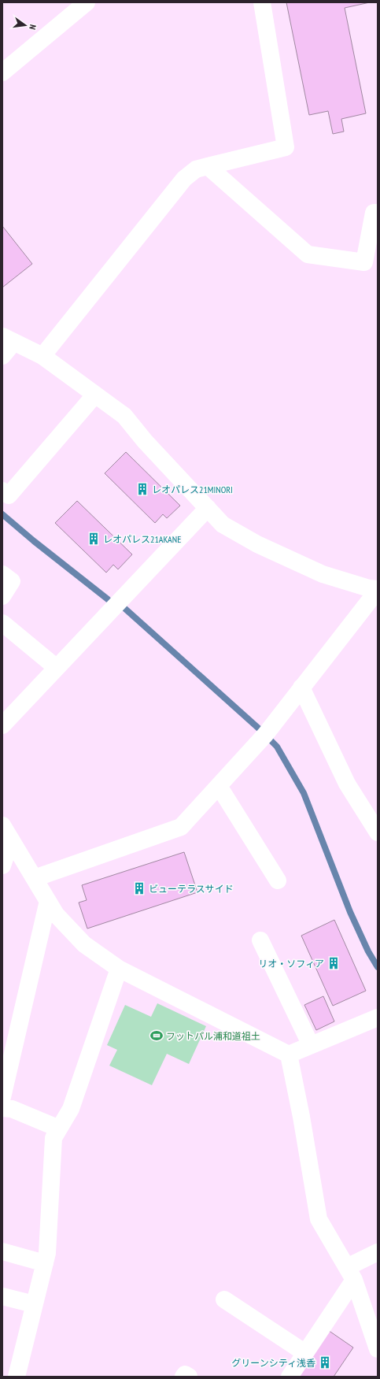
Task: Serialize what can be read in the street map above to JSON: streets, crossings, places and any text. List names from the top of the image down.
{
  "places": {
    "building": [
      "レオパレス21MINORI",
      "レオパレス21AKANE",
      "ビューテラスサイド",
      "リオ・ソフィア",
      "グリーンシティ浅香"
    ],
    "sports": ["フットパル浦和道祖土"]
  },
  "north": "right"
}
